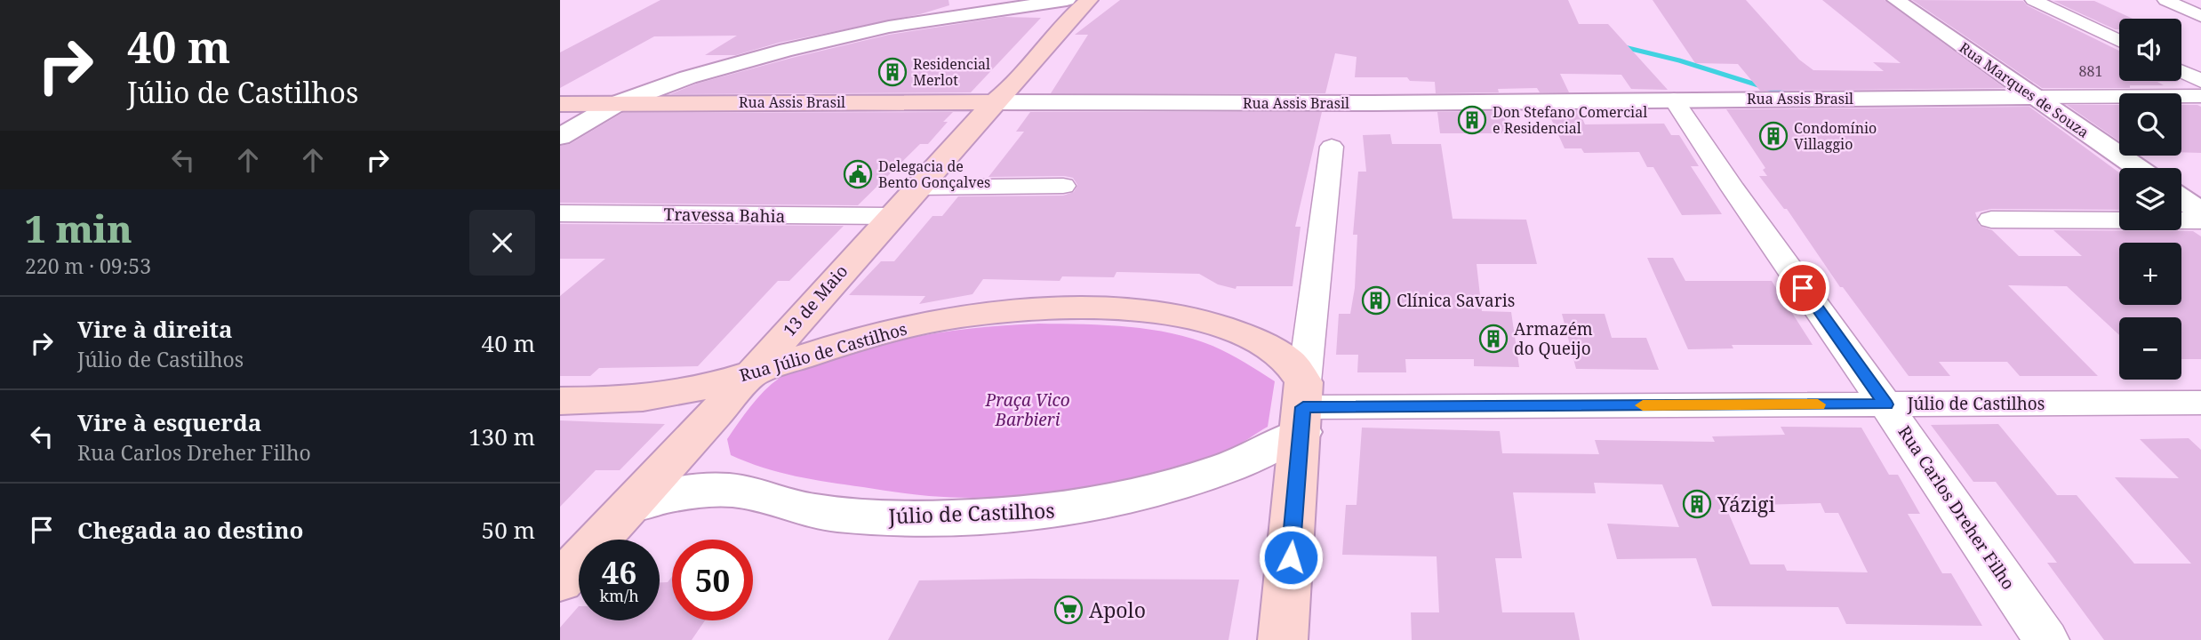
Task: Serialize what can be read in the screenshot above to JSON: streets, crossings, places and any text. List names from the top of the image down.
{
  "streets": {
    "main road": ["Rua Assis Brasil", "13 de Maio", "Rua Júlio de Castilhos"],
    "street": [
      "Rua Marques de Souza",
      "Travessa Bahia",
      "Júlio de Castilhos",
      "Rua Carlos Dreher Filho"
    ]
  },
  "crossings": [
    ["Rua Marques de Souza", "Rua Assis Brasil"],
    ["Rua Assis Brasil", "13 de Maio"],
    ["Rua Assis Brasil", "Rua Carlos Dreher Filho"],
    ["Travessa Bahia", "13 de Maio"],
    ["13 de Maio", "Rua Júlio de Castilhos"],
    ["13 de Maio", "Júlio de Castilhos"],
    ["Rua Júlio de Castilhos", "Júlio de Castilhos"],
    ["Júlio de Castilhos", "Rua Carlos Dreher Filho"]
  ],
  "parks": ["Praça Vico Barbieri"],
  "places": {
    "building": [
      "Residencial Merlot",
      "Don Stefano Comercial e Residencial",
      "Condomínio Villaggio",
      "Clínica Savaris",
      "Armazém do Queijo",
      "Yázigi"
    ],
    "public building": ["Delegacia de Bento Gonçalves"],
    "supermarket": ["Apolo"]
  },
  "house_numbers": ["881"],
  "page": {
    "turn": ["40 m", "Júlio de Castilhos"],
    "map_buttons": ["+", "−"],
    "heading": ["1 min", "220 m · 09:53"],
    "list": [
      {
        "name": "Vire à direita",
        "note": "Júlio de Castilhos",
        "value": "40 m"
      },
      {
        "name": "Vire à esquerda",
        "note": "Rua Carlos Dreher Filho",
        "value": "130 m"
      },
      {
        "name": "Chegada ao destino",
        "value": "50 m"
      }
    ],
    "speed": "46 km/h",
    "limit": "50"
  }
}
